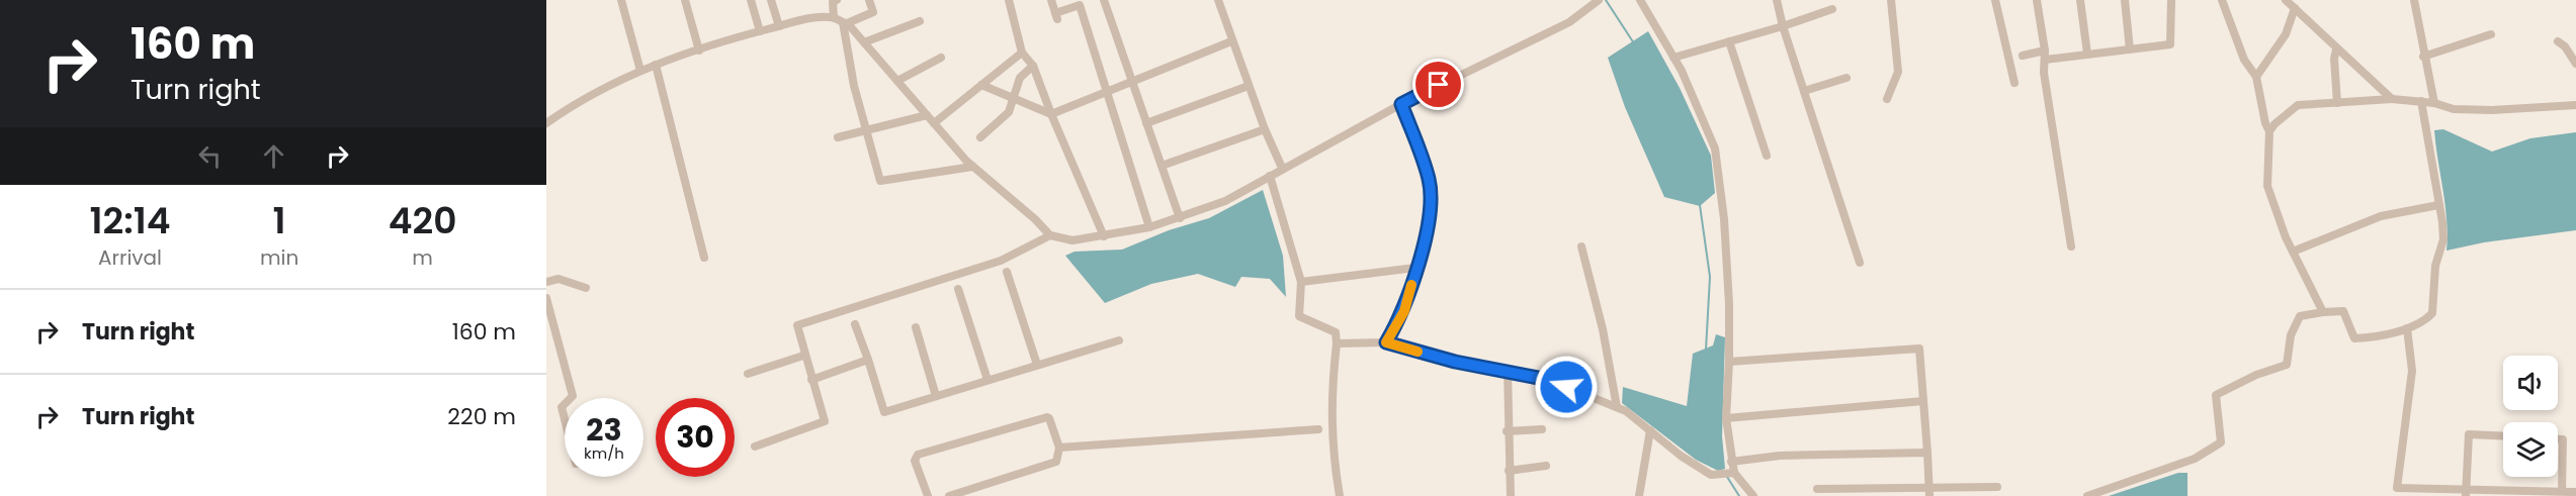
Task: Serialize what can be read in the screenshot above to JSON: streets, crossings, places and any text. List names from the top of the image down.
{
  "page": {
    "turn": ["160 m", "Turn right"],
    "eta": [
      "12:14",
      "Arrival",
      "1",
      "min",
      "420",
      "m"
    ],
    "list": [
      {
        "name": "Turn right",
        "value": "160 m"
      },
      {
        "name": "Turn right",
        "value": "220 m"
      }
    ],
    "speed": "23 km/h",
    "limit": "30"
  }
}
